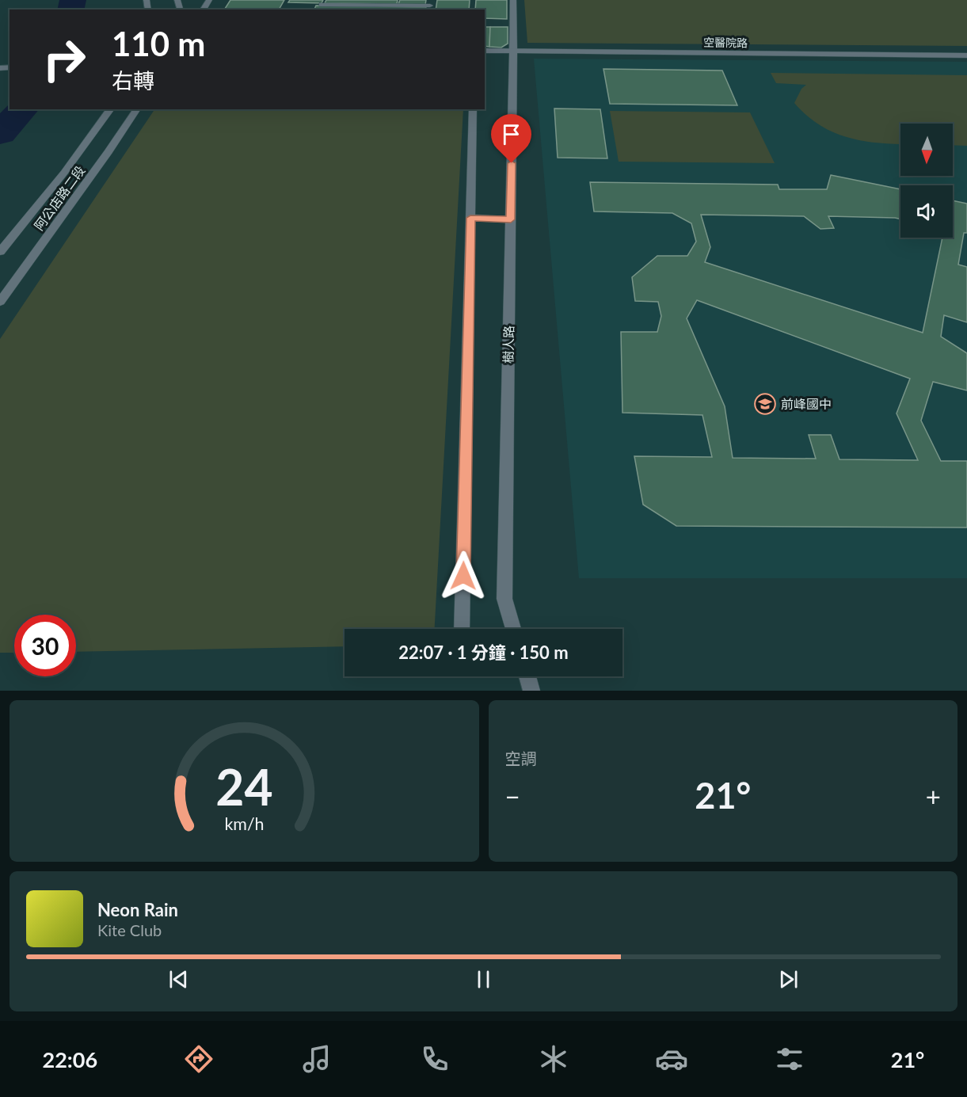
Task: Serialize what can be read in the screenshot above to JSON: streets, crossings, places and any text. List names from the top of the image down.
{
  "streets": {
    "street": ["空醫院路", "阿公店路二段", "樹人路"]
  },
  "crossings": [
    ["空醫院路", "樹人路"]
  ],
  "places": {
    "school or university": ["前峰國中"]
  },
  "north": "bottom",
  "page": {
    "turn": ["110 m", "右轉"],
    "limit": "30",
    "trip": "22:07 · 1 分鐘 · 150 m",
    "tile": "空調",
    "heat": ["−", "21°", "+"],
    "song": ["Neon Rain", "Kite Club"],
    "tabs": ["22:06", "21°"],
    "gauge": ["24", "km/h"]
  }
}
